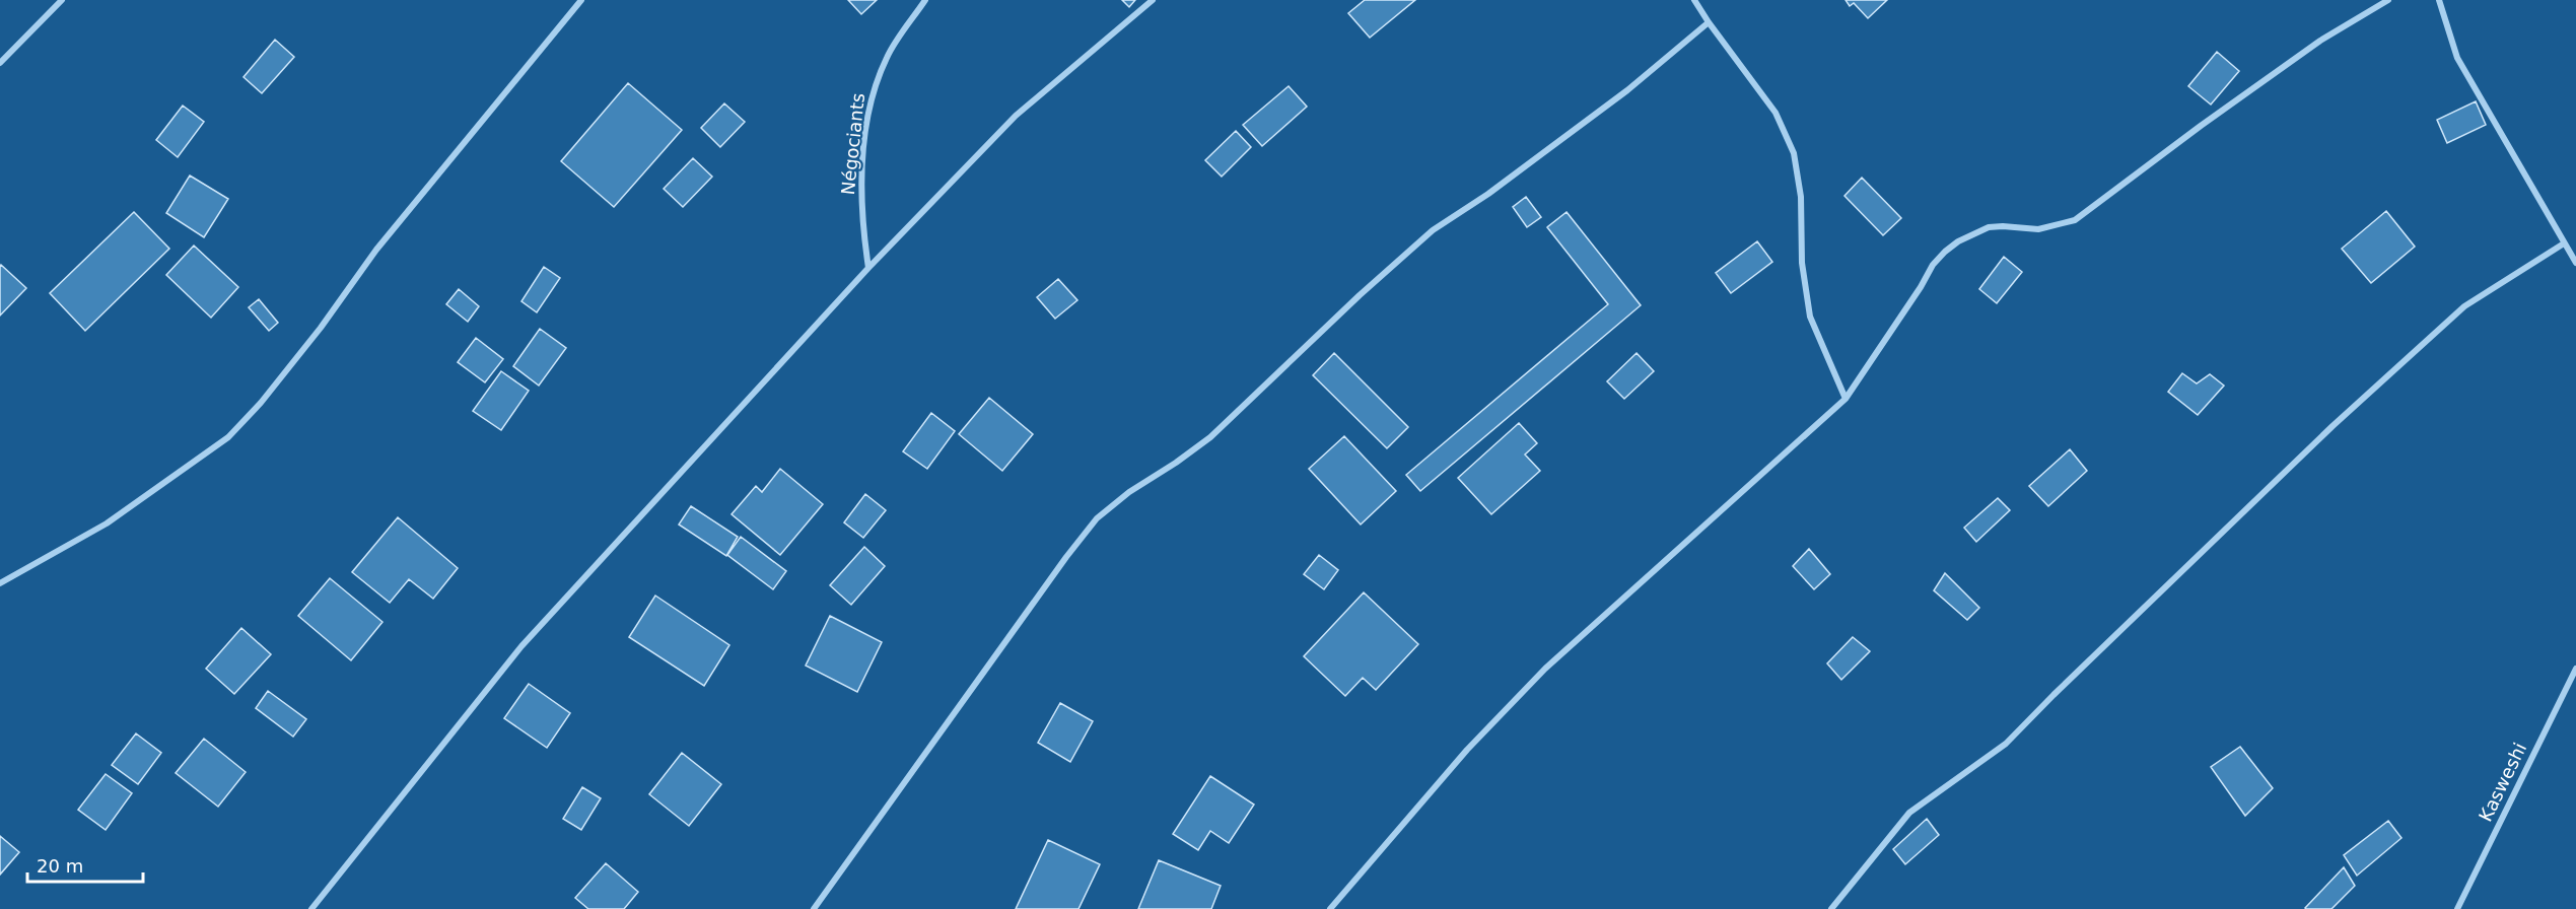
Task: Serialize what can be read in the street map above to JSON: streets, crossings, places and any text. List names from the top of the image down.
{
  "streets": {
    "street": ["Négociants", "Kasweshi"]
  },
  "scale_bar": "20 m"
}
